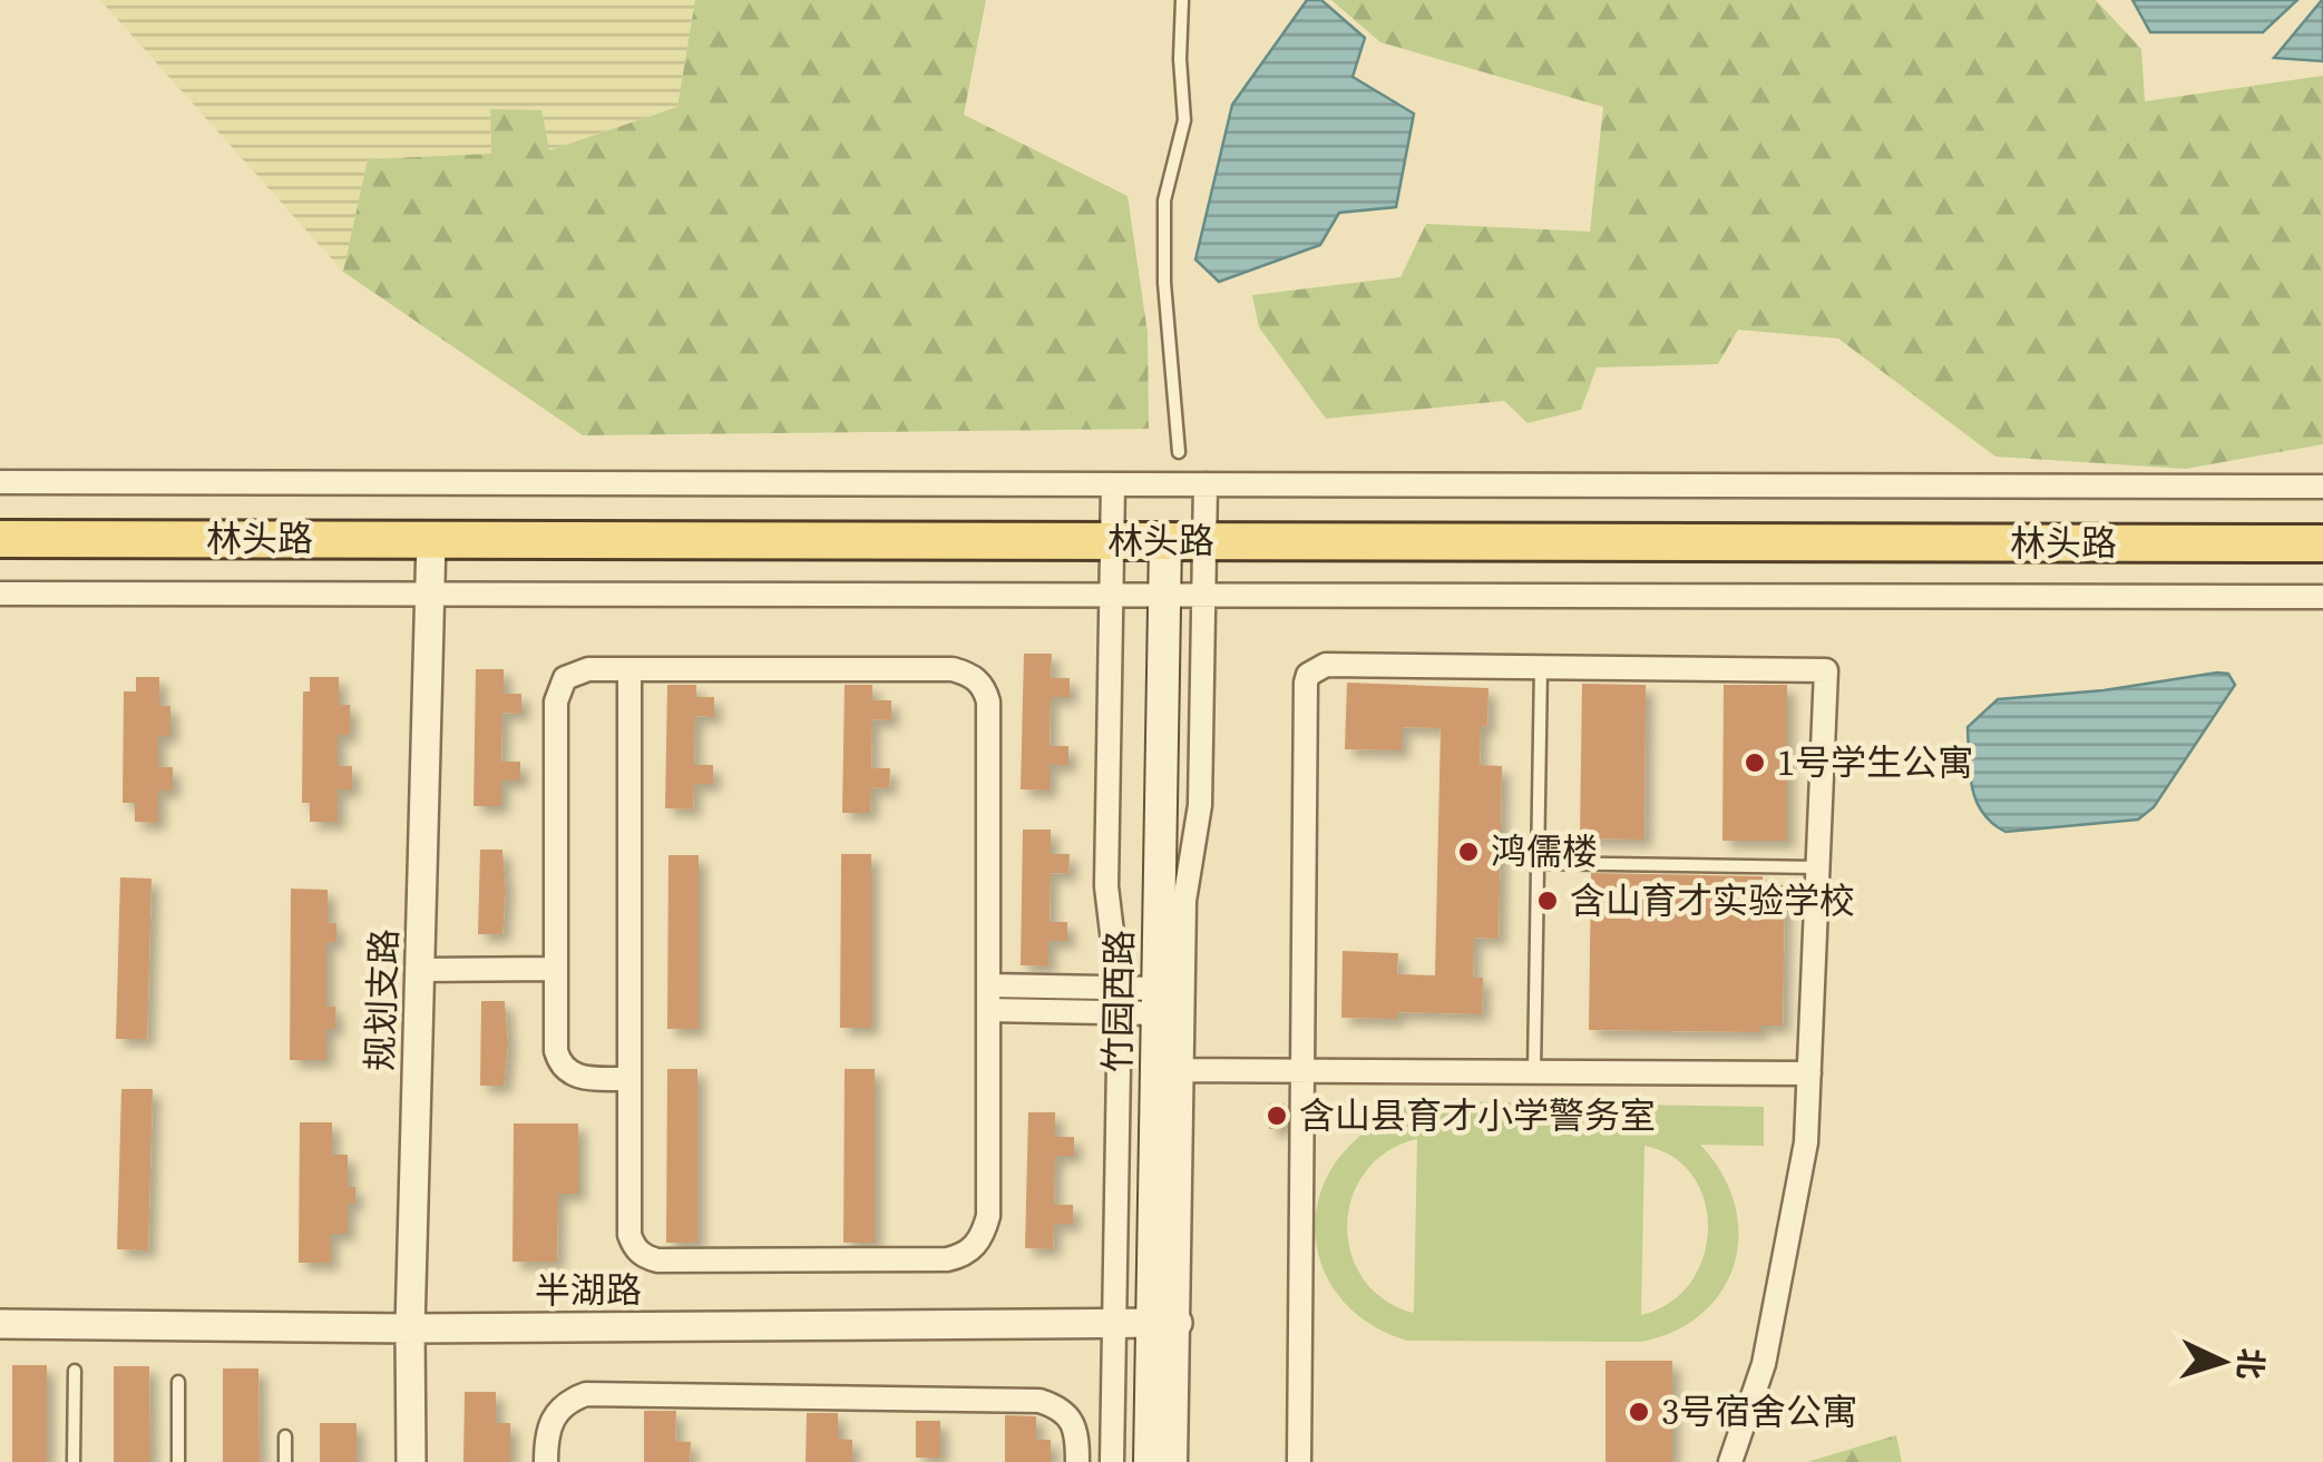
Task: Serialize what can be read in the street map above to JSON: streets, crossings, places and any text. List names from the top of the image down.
{
  "streets": {
    "main road": ["林头路", "竹园西路"],
    "street": ["规划支路", "半湖路"]
  },
  "crossings": [
    ["林头路", "规划支路"],
    ["林头路", "竹园西路"],
    ["规划支路", "半湖路"],
    ["竹园西路", "半湖路"]
  ],
  "places": [
    "1号学生公寓",
    "鸿儒楼",
    "含山育才实验学校",
    "含山县育才小学警务室",
    "3号宿舍公寓"
  ],
  "north": "right"
}
